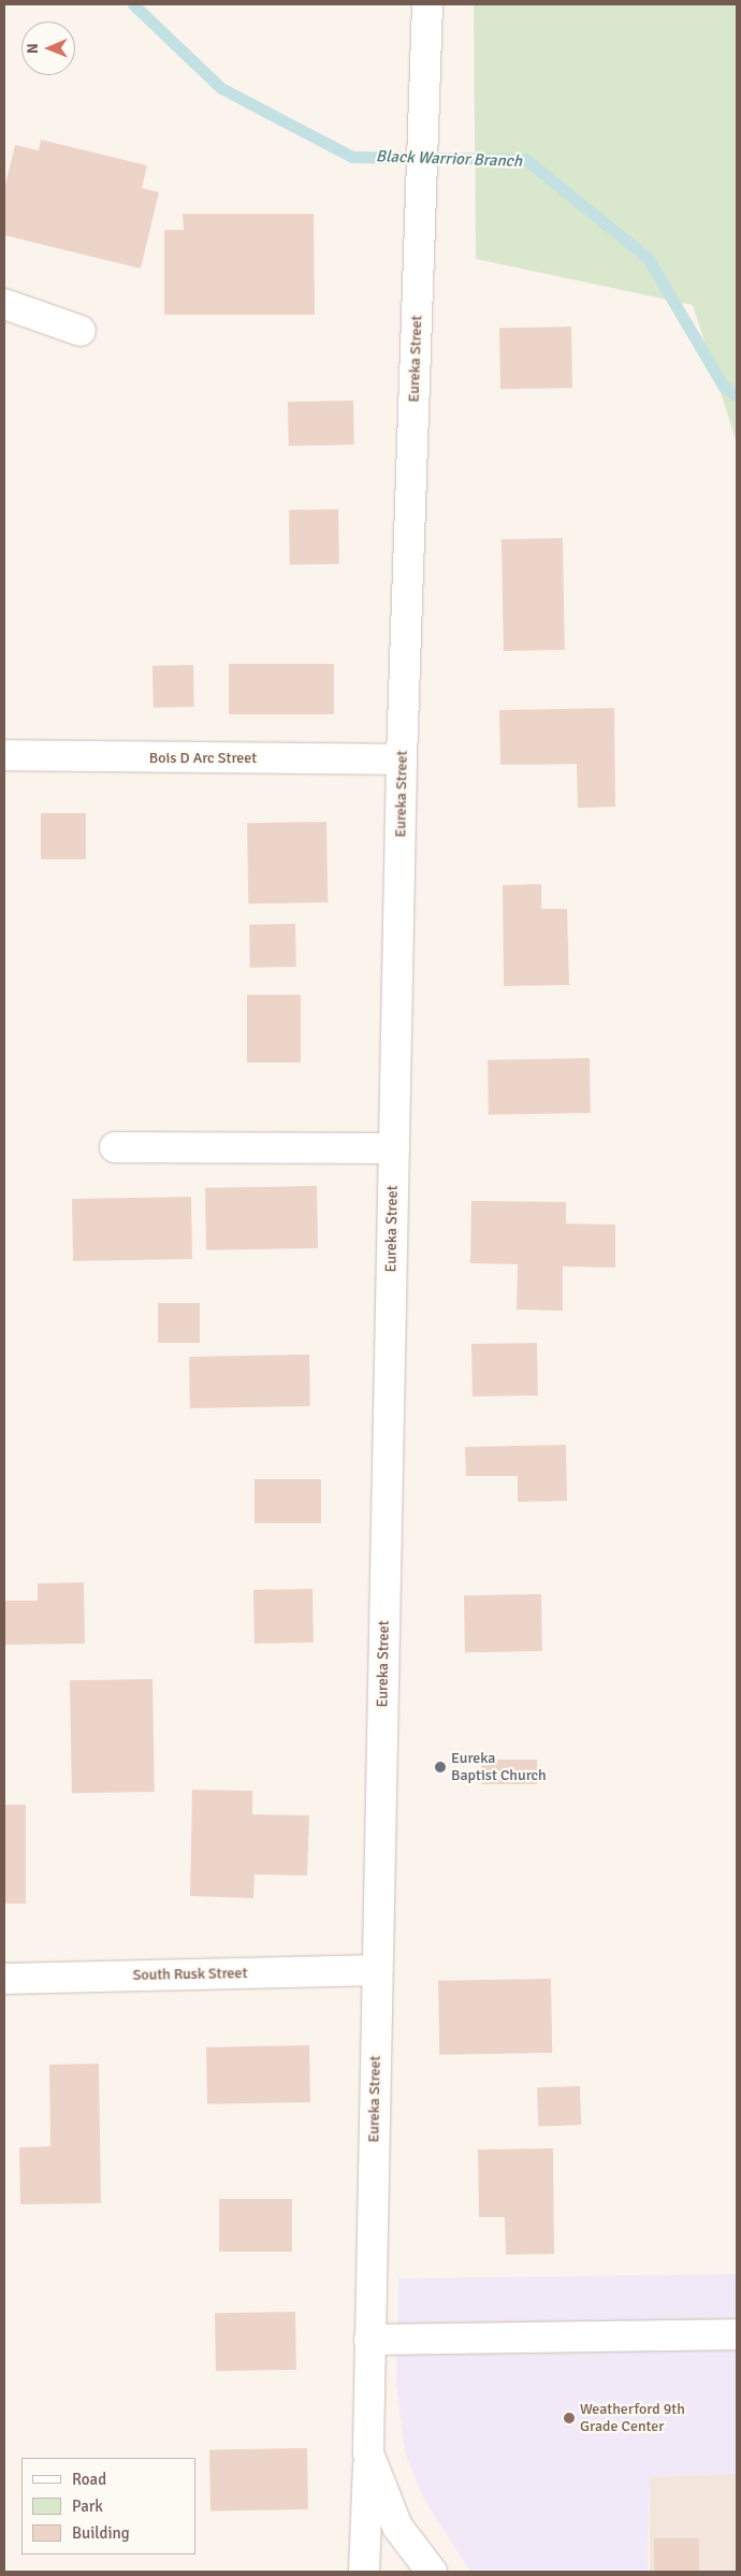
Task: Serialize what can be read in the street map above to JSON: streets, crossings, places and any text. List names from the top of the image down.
{
  "streets": {
    "street": ["Eureka Street", "Bois D Arc Street", "South Rusk Street"]
  },
  "crossings": [
    ["Eureka Street", "Bois D Arc Street"],
    ["Eureka Street", "South Rusk Street"]
  ],
  "water": ["Black Warrior Branch"],
  "places": ["Eureka Baptist Church", "Weatherford 9th Grade Center"],
  "legend": ["Road", "Park", "Building"],
  "north": "left"
}
